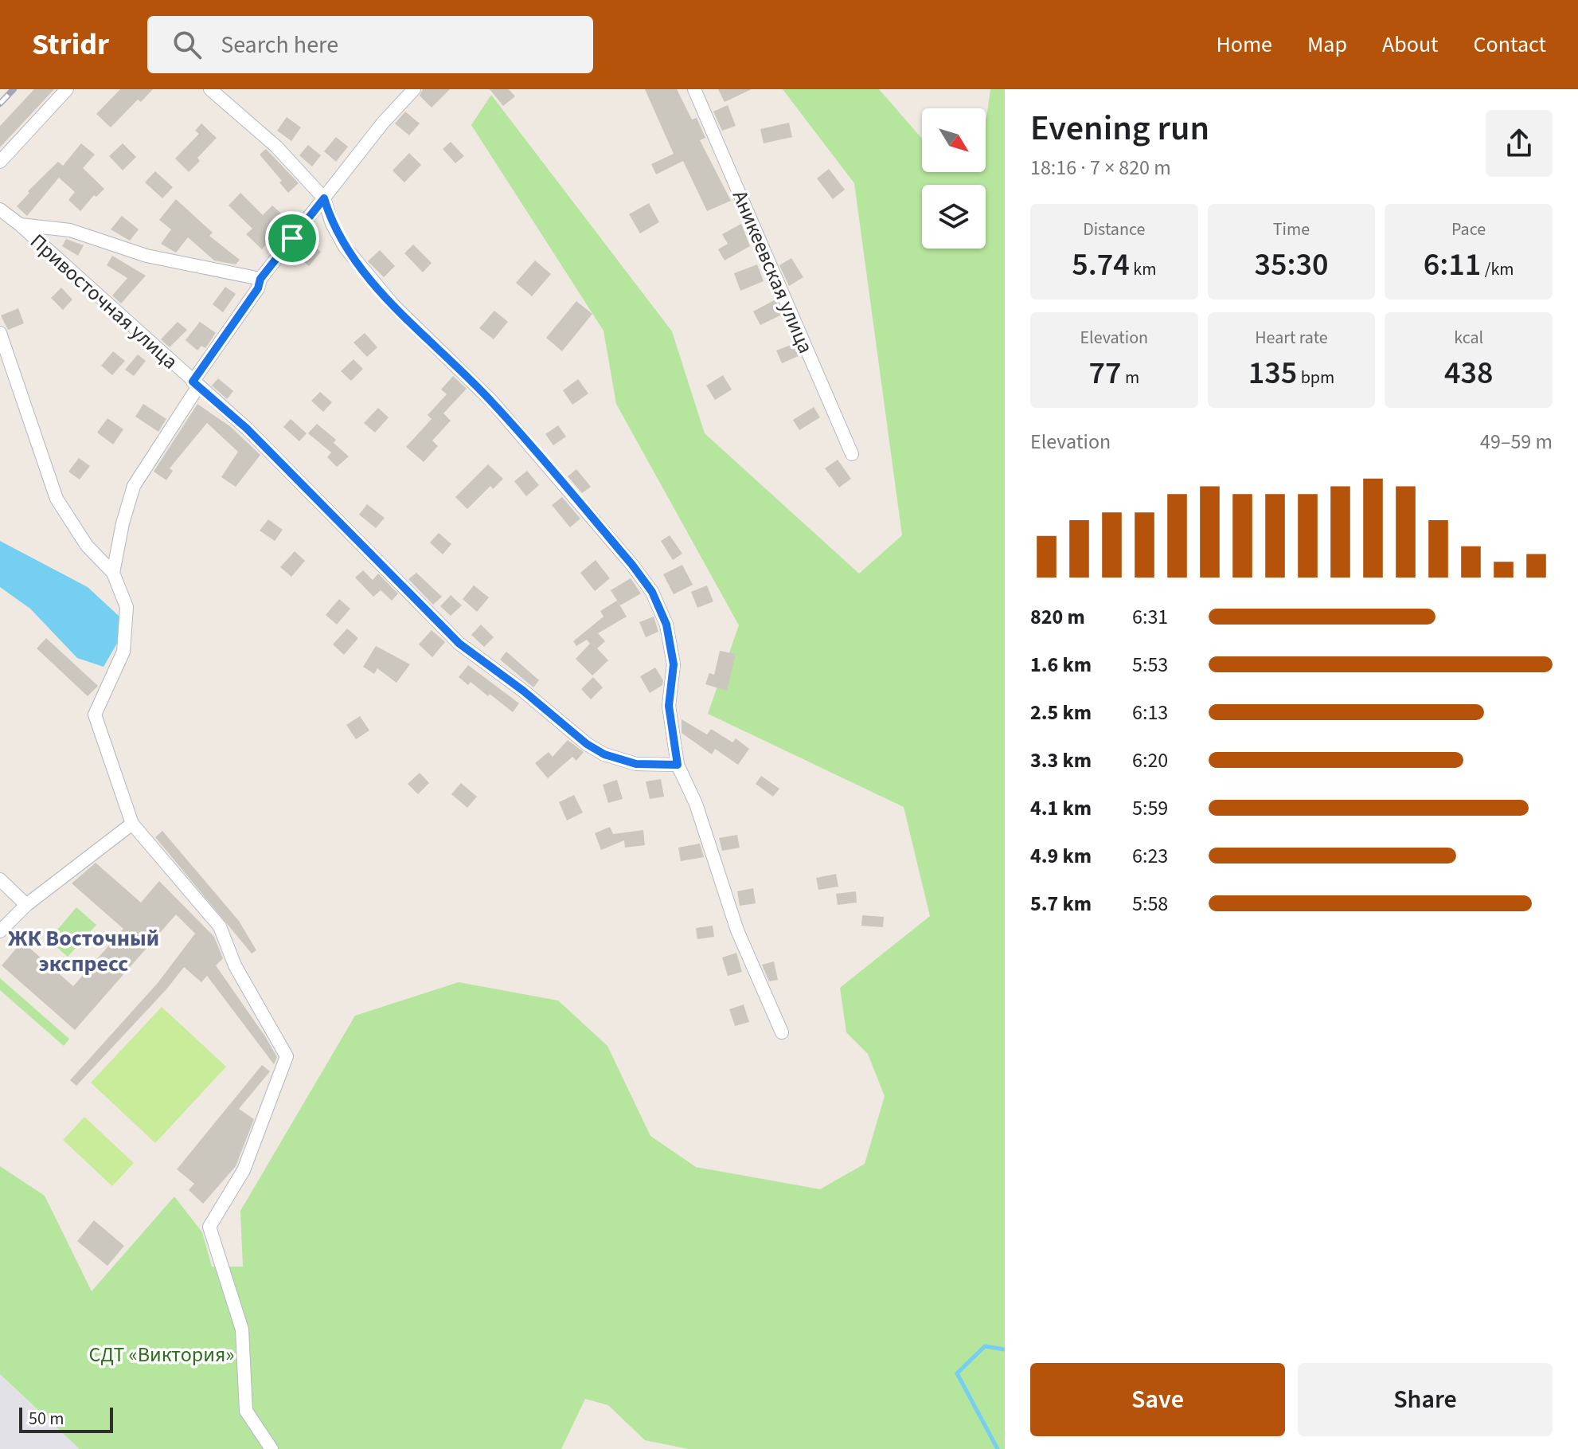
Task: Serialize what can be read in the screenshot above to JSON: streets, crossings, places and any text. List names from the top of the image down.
{
  "streets": {
    "street": ["Аникеевская улица", "Привосточная улица"]
  },
  "districts": ["ЖК Восточный экспресс"],
  "parks": ["СДТ «Виктория»"],
  "scale_bar": "50 m",
  "north": "bottom right",
  "page": {
    "header": "Stridr",
    "search": "Search here",
    "nav": [
      "Home",
      "Map",
      "About",
      "Contact"
    ],
    "heading": ["Evening run", "18:16 · 7 × 820 m"],
    "stats": [
      ["Distance", "5.74 km"],
      ["Time", "35:30"],
      ["Pace", "6:11 /km"],
      ["Elevation", "77 m"],
      ["Heart rate", "135 bpm"],
      ["kcal", "438"]
    ],
    "chart": ["Elevation", "49–59 m"],
    "list": [
      {
        "name": "820 m",
        "note": "6:31"
      },
      {
        "name": "1.6 km",
        "note": "5:53"
      },
      {
        "name": "2.5 km",
        "note": "6:13"
      },
      {
        "name": "3.3 km",
        "note": "6:20"
      },
      {
        "name": "4.1 km",
        "note": "5:59"
      },
      {
        "name": "4.9 km",
        "note": "6:23"
      },
      {
        "name": "5.7 km",
        "note": "5:58"
      }
    ],
    "buttons": ["Save", "Share"],
    "scale": "50 m"
  }
}
